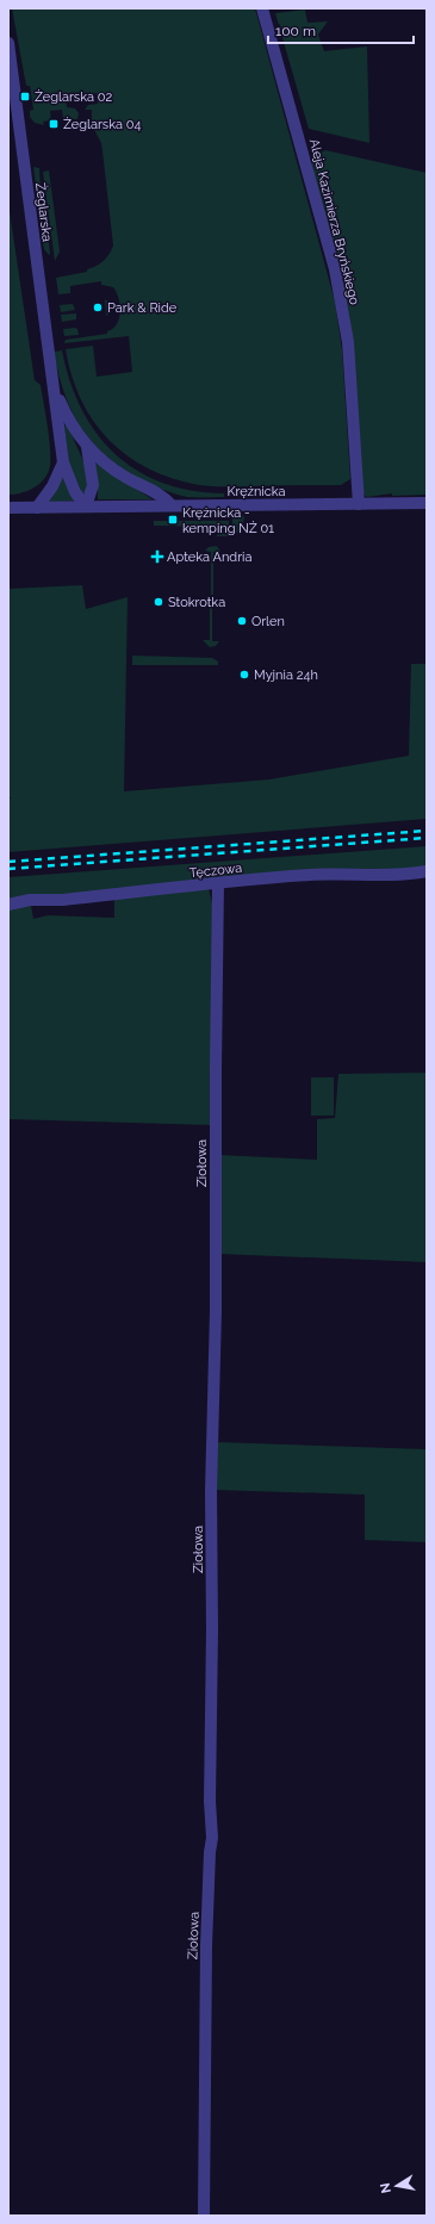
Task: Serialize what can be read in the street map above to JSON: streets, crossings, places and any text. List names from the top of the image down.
{
  "streets": {
    "street": [
      "Żeglarska",
      "Aleja Kazimierza Bryńskiego",
      "Krężnicka",
      "Tęczowa",
      "Ziołowa"
    ]
  },
  "crossings": [
    ["Żeglarska", "Krężnicka"],
    ["Aleja Kazimierza Bryńskiego", "Krężnicka"],
    ["Tęczowa", "Ziołowa"]
  ],
  "places": {
    "transit": ["Żeglarska 02", "Żeglarska 04", "Krężnicka - kemping NŻ 01"],
    "other": [
      "Park & Ride",
      "Stokrotka",
      "Orlen",
      "Myjnia 24h"
    ],
    "health": ["Apteka Andria"]
  },
  "scale_bar": "100 m",
  "north": "left"
}
